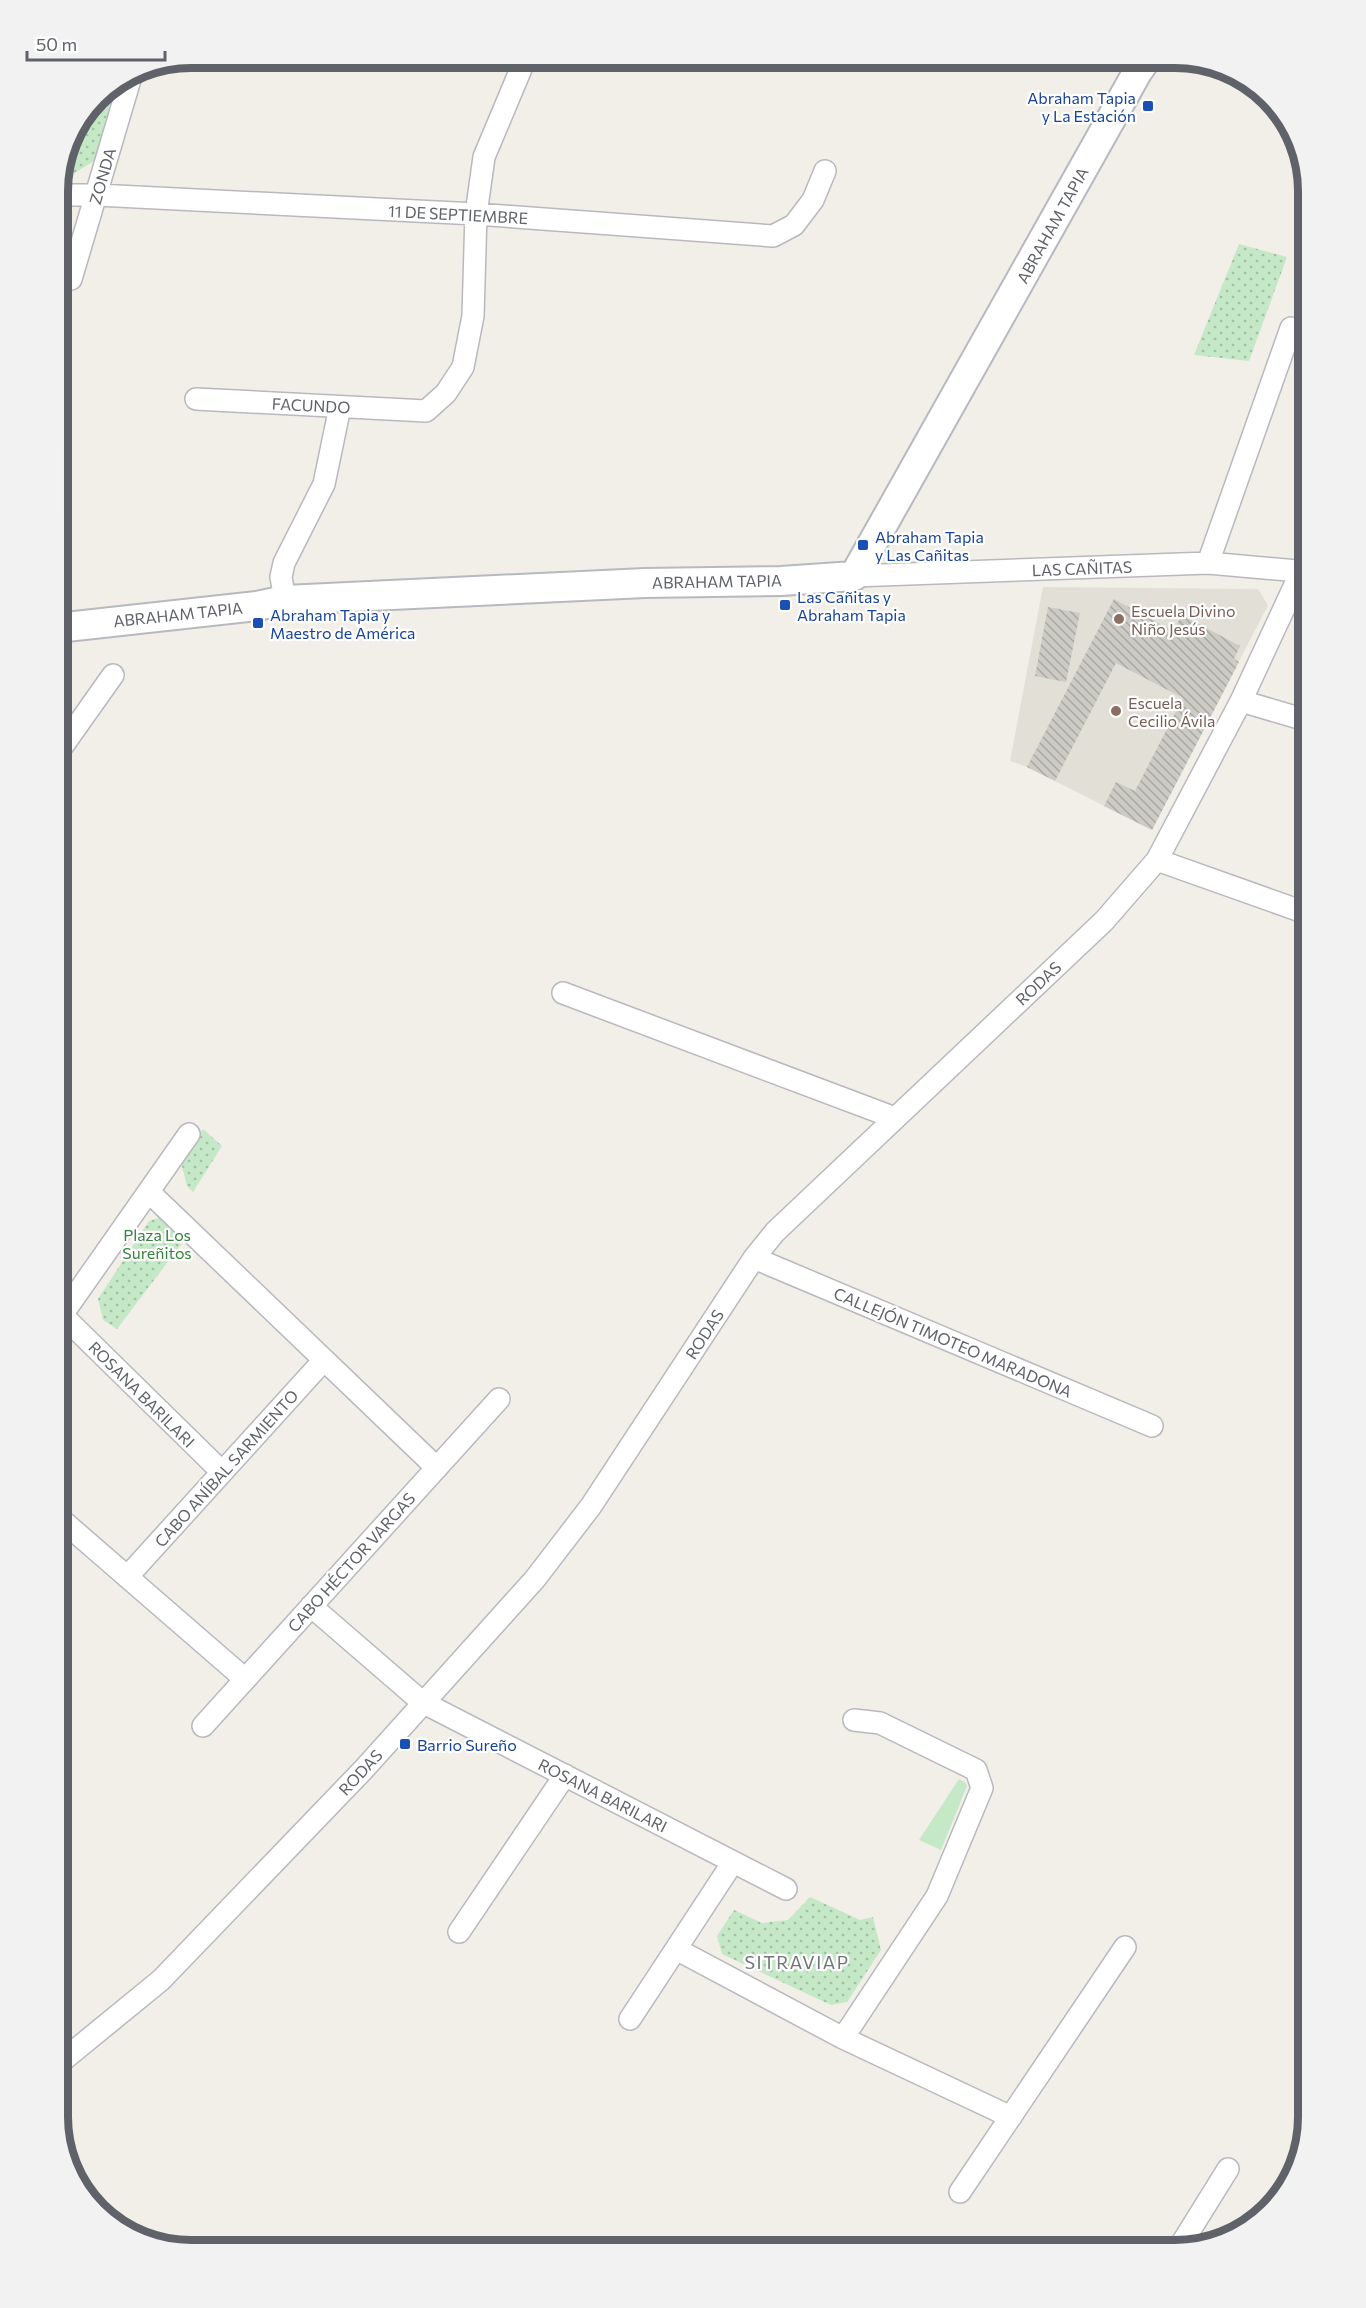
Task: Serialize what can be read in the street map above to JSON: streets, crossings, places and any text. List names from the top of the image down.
{
  "streets": {
    "street": [
      "ZONDA",
      "11 DE SEPTIEMBRE",
      "ABRAHAM TAPIA",
      "FACUNDO",
      "LAS CAÑITAS",
      "RODAS",
      "CALLEJÓN TIMOTEO MARADONA",
      "ROSANA BARILARI",
      "CABO ANÍBAL SARMIENTO",
      "CABO HÉCTOR VARGAS"
    ]
  },
  "crossings": [
    ["ZONDA", "11 DE SEPTIEMBRE"],
    ["11 DE SEPTIEMBRE", "FACUNDO"],
    ["ABRAHAM TAPIA", "LAS CAÑITAS"],
    ["RODAS", "CALLEJÓN TIMOTEO MARADONA"],
    ["RODAS", "ROSANA BARILARI"],
    ["ROSANA BARILARI", "CABO ANÍBAL SARMIENTO"],
    ["ROSANA BARILARI", "CABO HÉCTOR VARGAS"]
  ],
  "districts": ["SITRAVIAP"],
  "parks": ["Plaza Los Sureñitos"],
  "places": {
    "transit": [
      "Abraham Tapia y La Estación",
      "Abraham Tapia y Las Cañitas",
      "Las Cañitas y Abraham Tapia",
      "Abraham Tapia y Maestro de América",
      "Barrio Sureño"
    ],
    "other": ["Escuela Divino Niño Jesús", "Escuela Cecilio Ávila"]
  },
  "scale_bar": "50 m"
}
